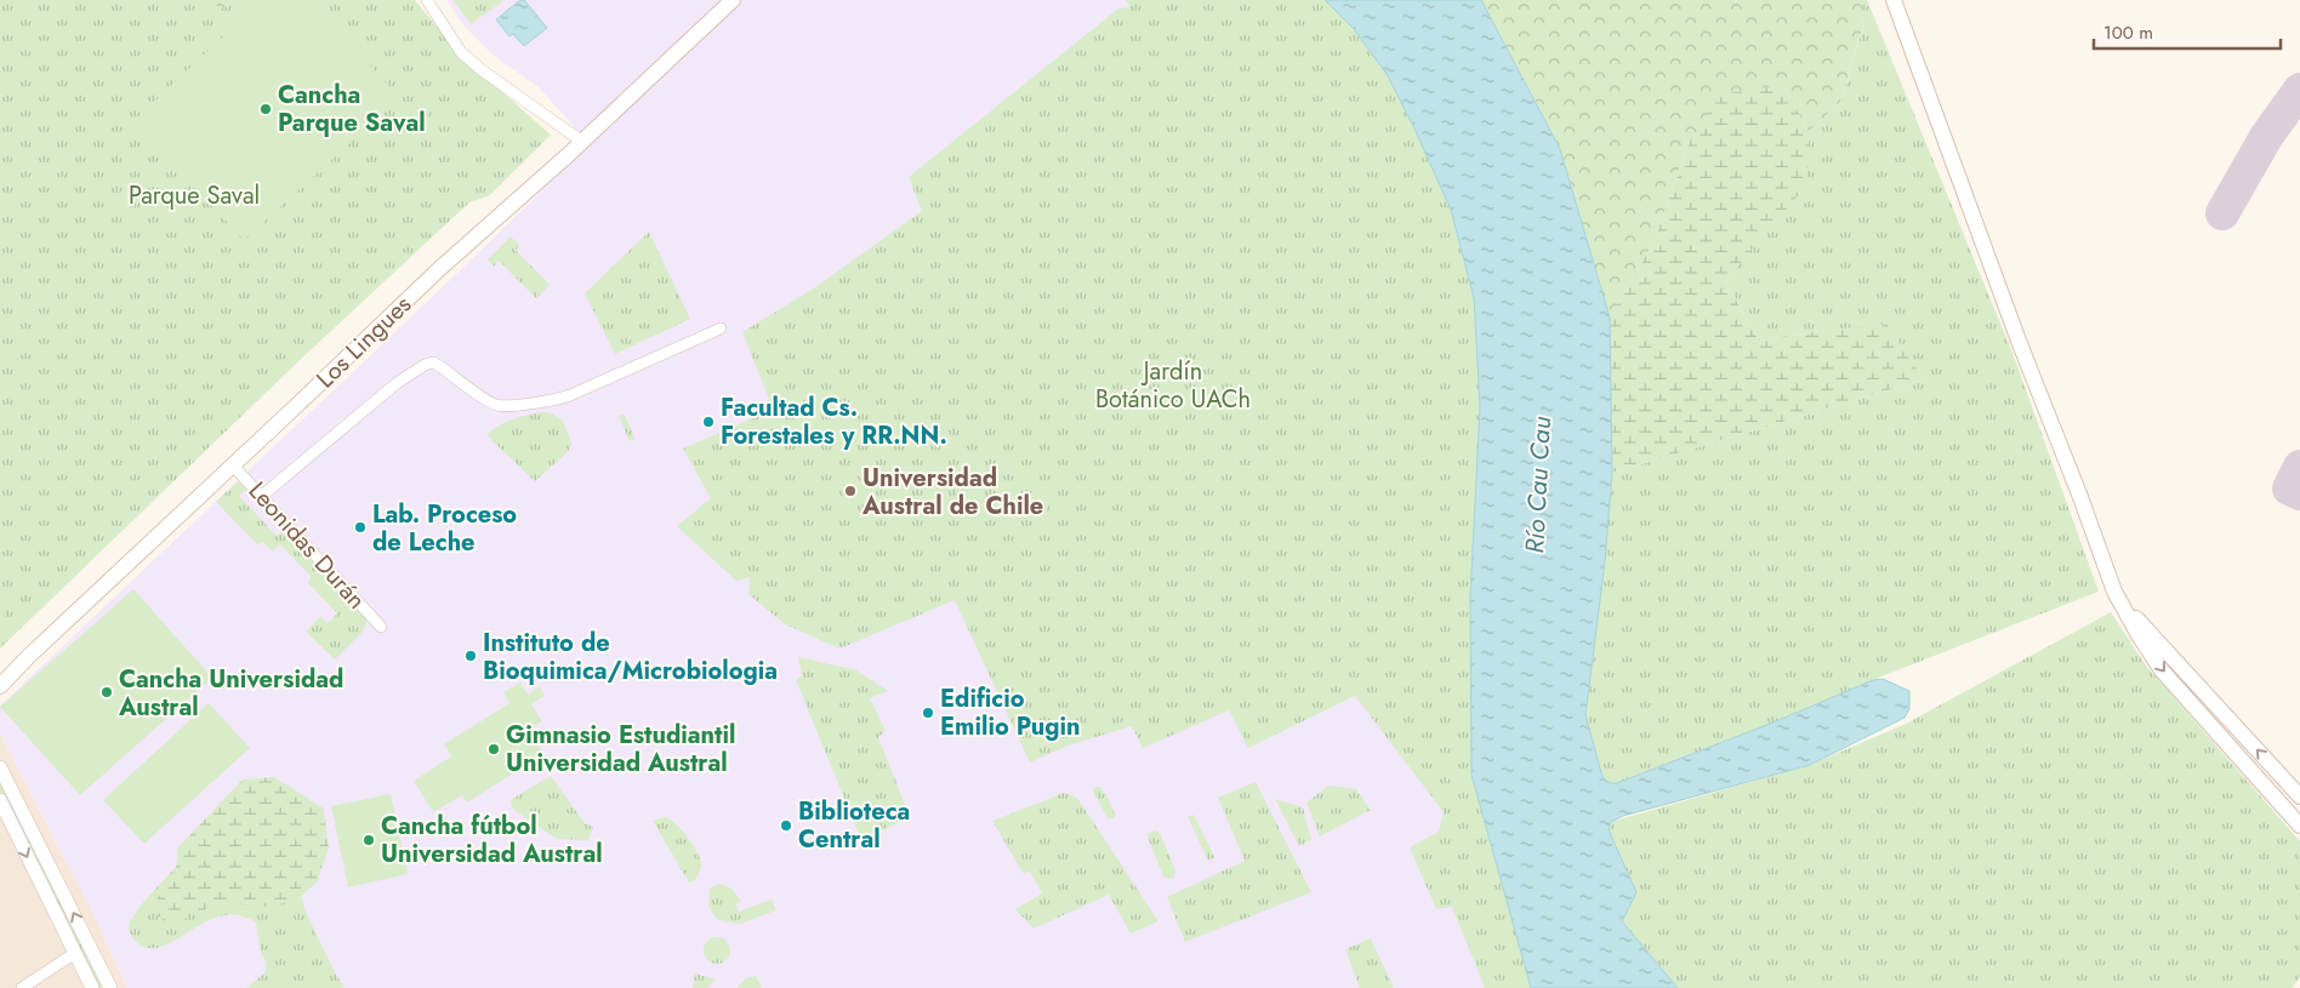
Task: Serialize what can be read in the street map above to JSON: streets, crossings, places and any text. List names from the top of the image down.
{
  "streets": {
    "main road": ["Los Lingues"],
    "street": ["Leonidas Durán"]
  },
  "crossings": [
    ["Los Lingues", "Leonidas Durán"]
  ],
  "water": ["Río Cau Cau"],
  "parks": ["Parque Saval", "Jardín Botánico UACh"],
  "places": [
    "Cancha Parque Saval",
    "Facultad Cs. Forestales y RR.NN.",
    "Universidad Austral de Chile",
    "Lab. Proceso de Leche",
    "Instituto de Bioquimica/Microbiologia",
    "Cancha Universidad Austral",
    "Edificio Emilio Pugin",
    "Gimnasio Estudiantil Universidad Austral",
    "Biblioteca Central",
    "Cancha fútbol Universidad Austral"
  ],
  "scale_bar": "100 m"
}
